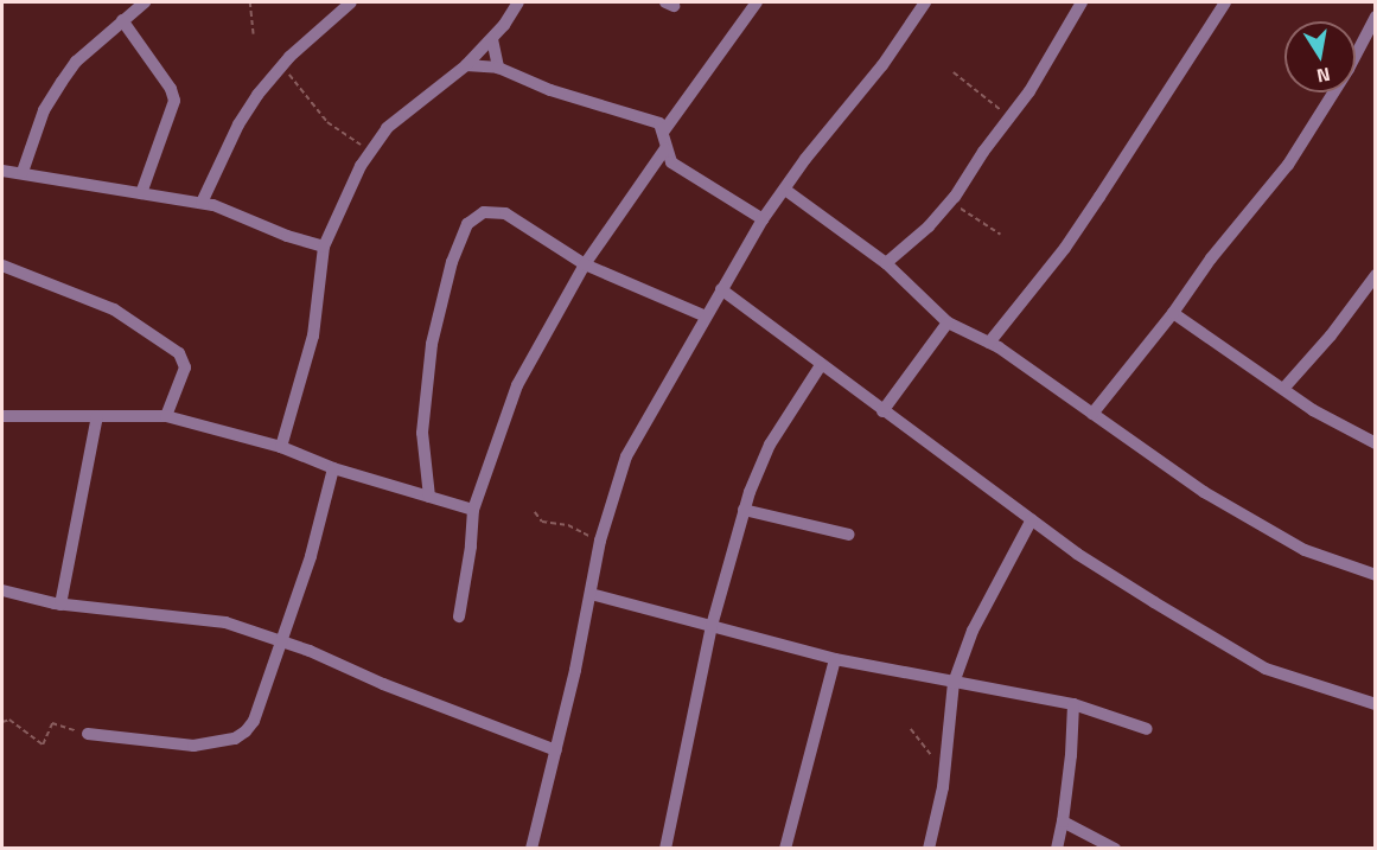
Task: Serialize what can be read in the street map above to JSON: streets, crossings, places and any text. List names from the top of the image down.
{
  "north": "bottom"
}
